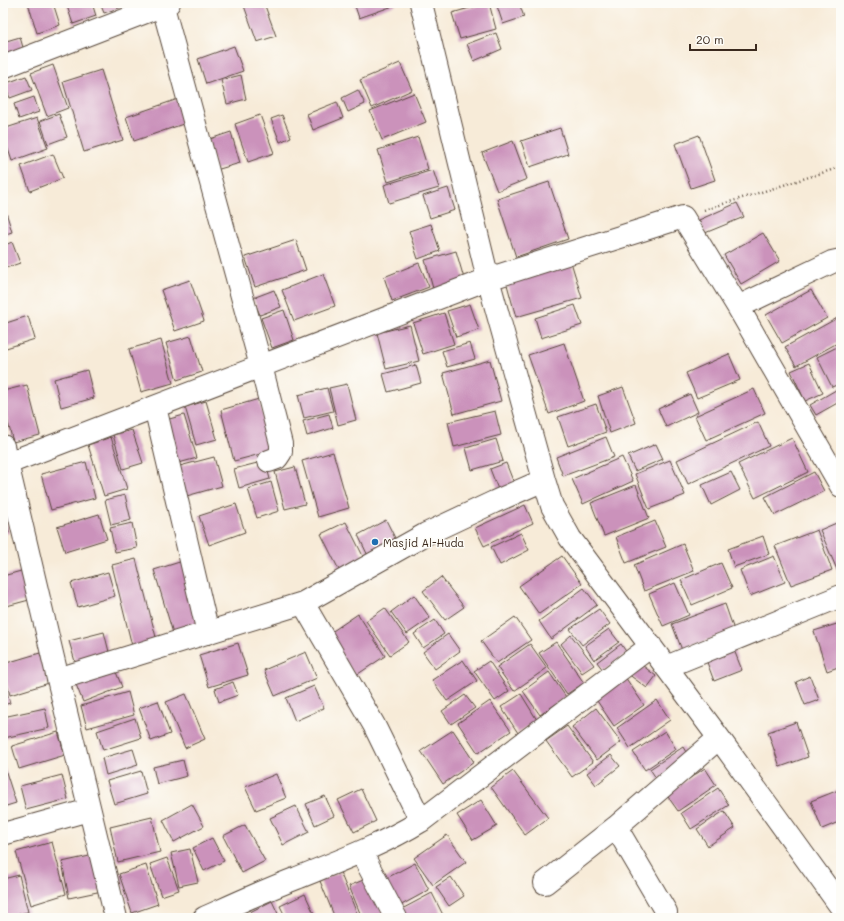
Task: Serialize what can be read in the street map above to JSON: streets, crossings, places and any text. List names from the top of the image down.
{
  "places": ["Masjid Al-Huda"],
  "scale_bar": "20 m"
}
